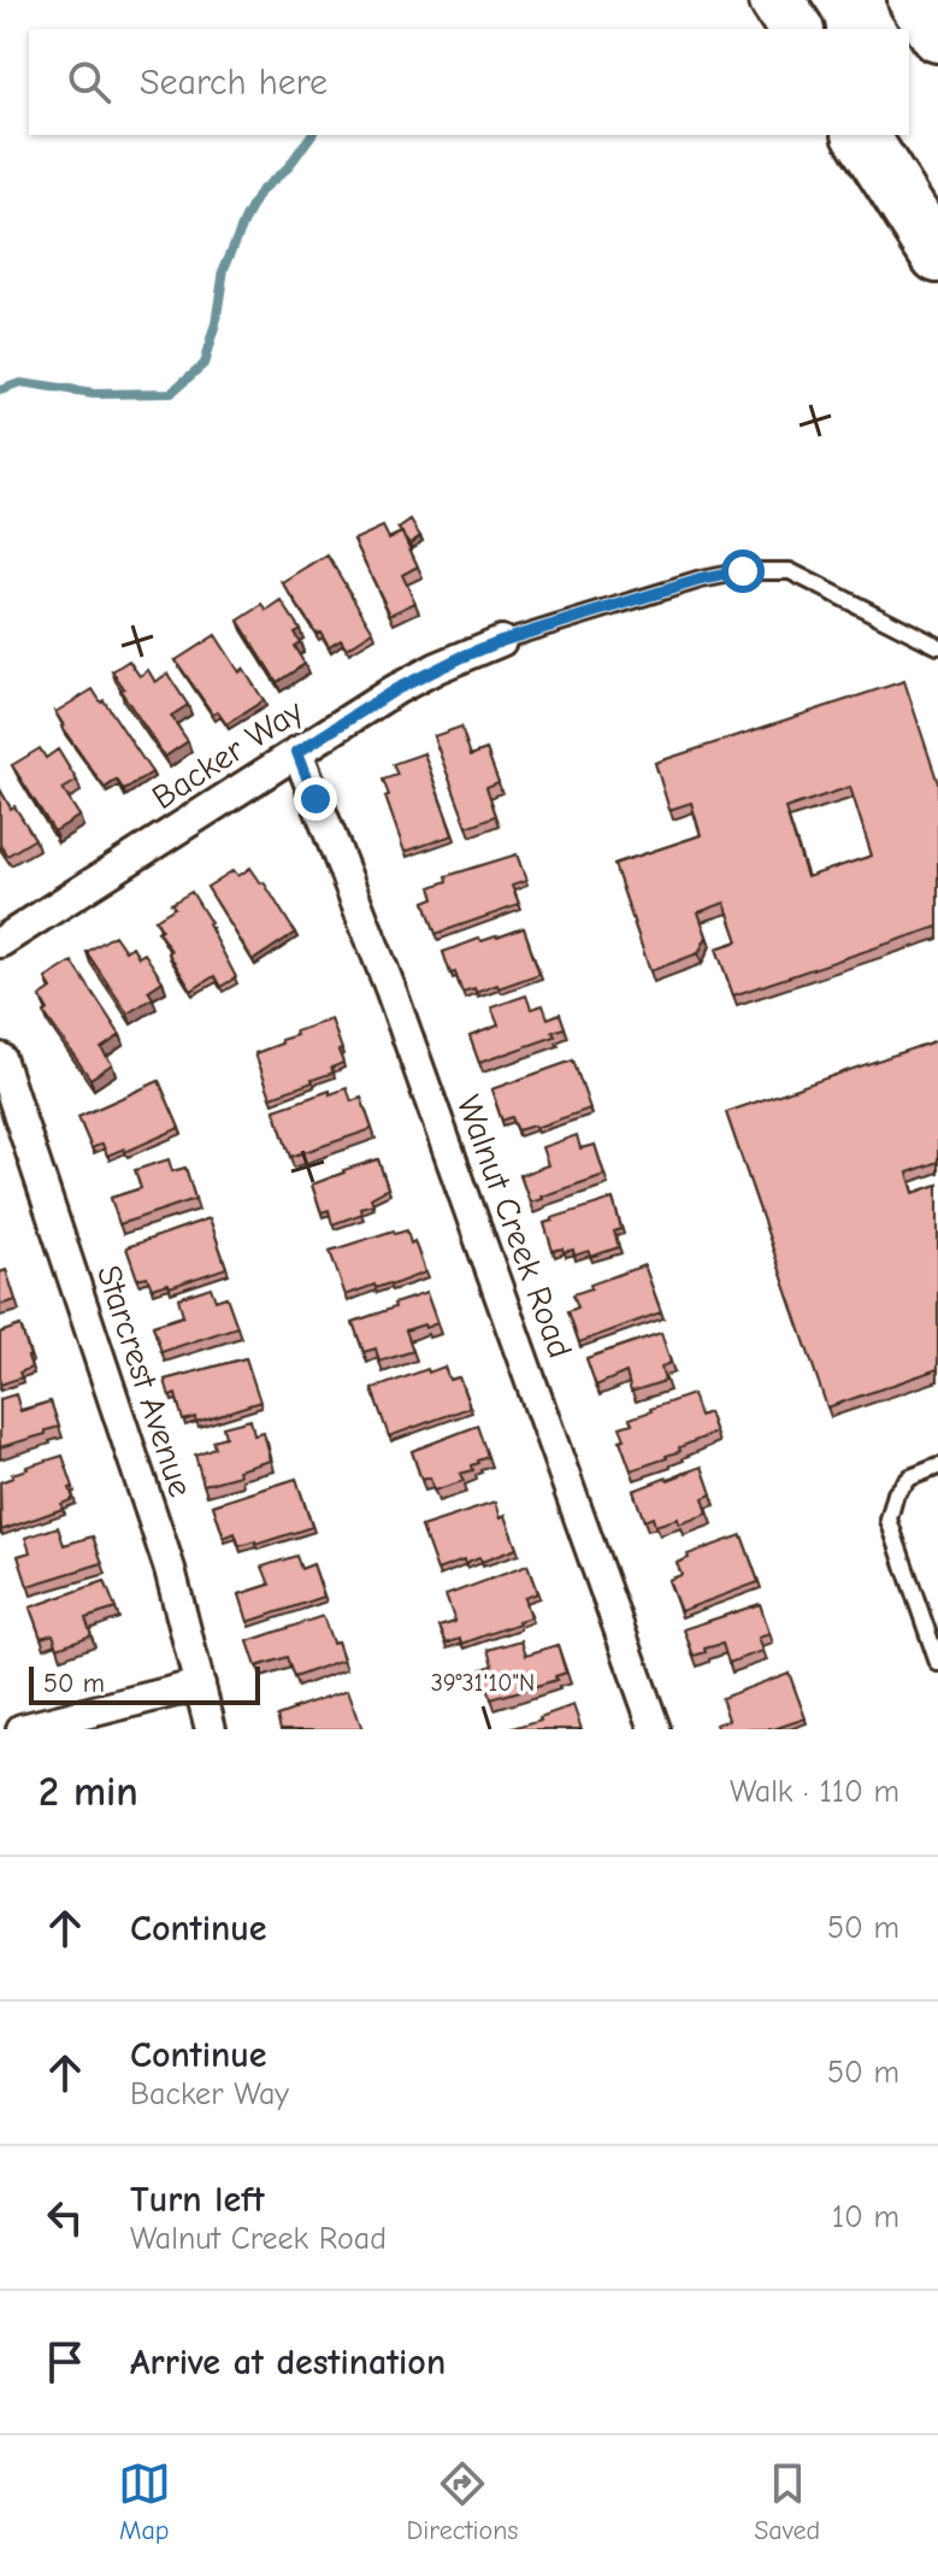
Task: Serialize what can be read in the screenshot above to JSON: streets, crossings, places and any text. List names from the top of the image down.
{
  "streets": {
    "street": ["Backer Way", "Walnut Creek Road", "Starcrest Avenue"]
  },
  "crossings": [
    ["Backer Way", "Walnut Creek Road"]
  ],
  "scale_bar": "50 m",
  "page": {
    "search": "Search here",
    "scale": "50 m",
    "heading": ["2 min", "Walk · 110 m"],
    "list": [
      ["Continue", "50 m"],
      ["Continue", "Backer Way", "50 m"],
      ["Turn left", "Walnut Creek Road", "10 m"],
      "Arrive at destination"
    ],
    "nav": ["Map", "Directions", "Saved"]
  },
  "coordinates": ["39°31'10\"N"]
}
